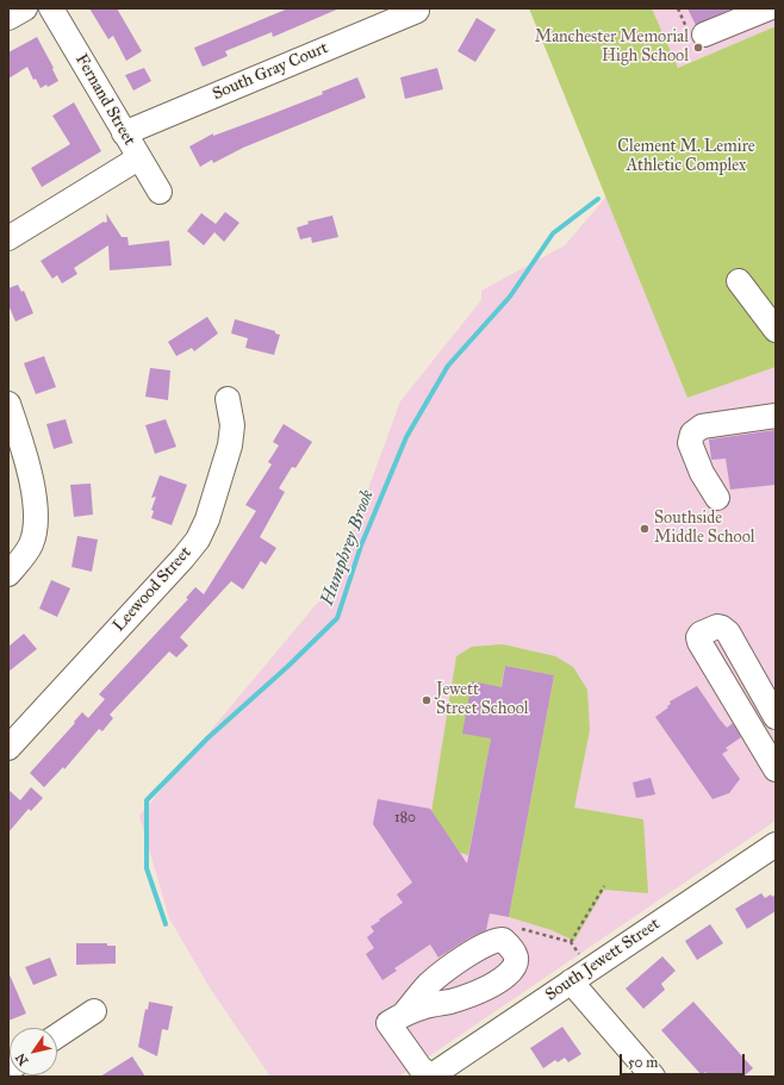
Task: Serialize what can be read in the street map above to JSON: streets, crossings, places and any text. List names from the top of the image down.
{
  "streets": {
    "street": [
      "South Gray Court",
      "Fernand Street",
      "Leewood Street",
      "South Jewett Street"
    ]
  },
  "crossings": [
    ["South Gray Court", "Fernand Street"]
  ],
  "water": ["Humphrey Brook"],
  "parks": ["Clement M. Lemire Athletic Complex"],
  "places": ["Manchester Memorial High School", "Southside Middle School", "Jewett Street School"],
  "house_numbers": ["180"],
  "scale_bar": "50 m",
  "north": "bottom left"
}
